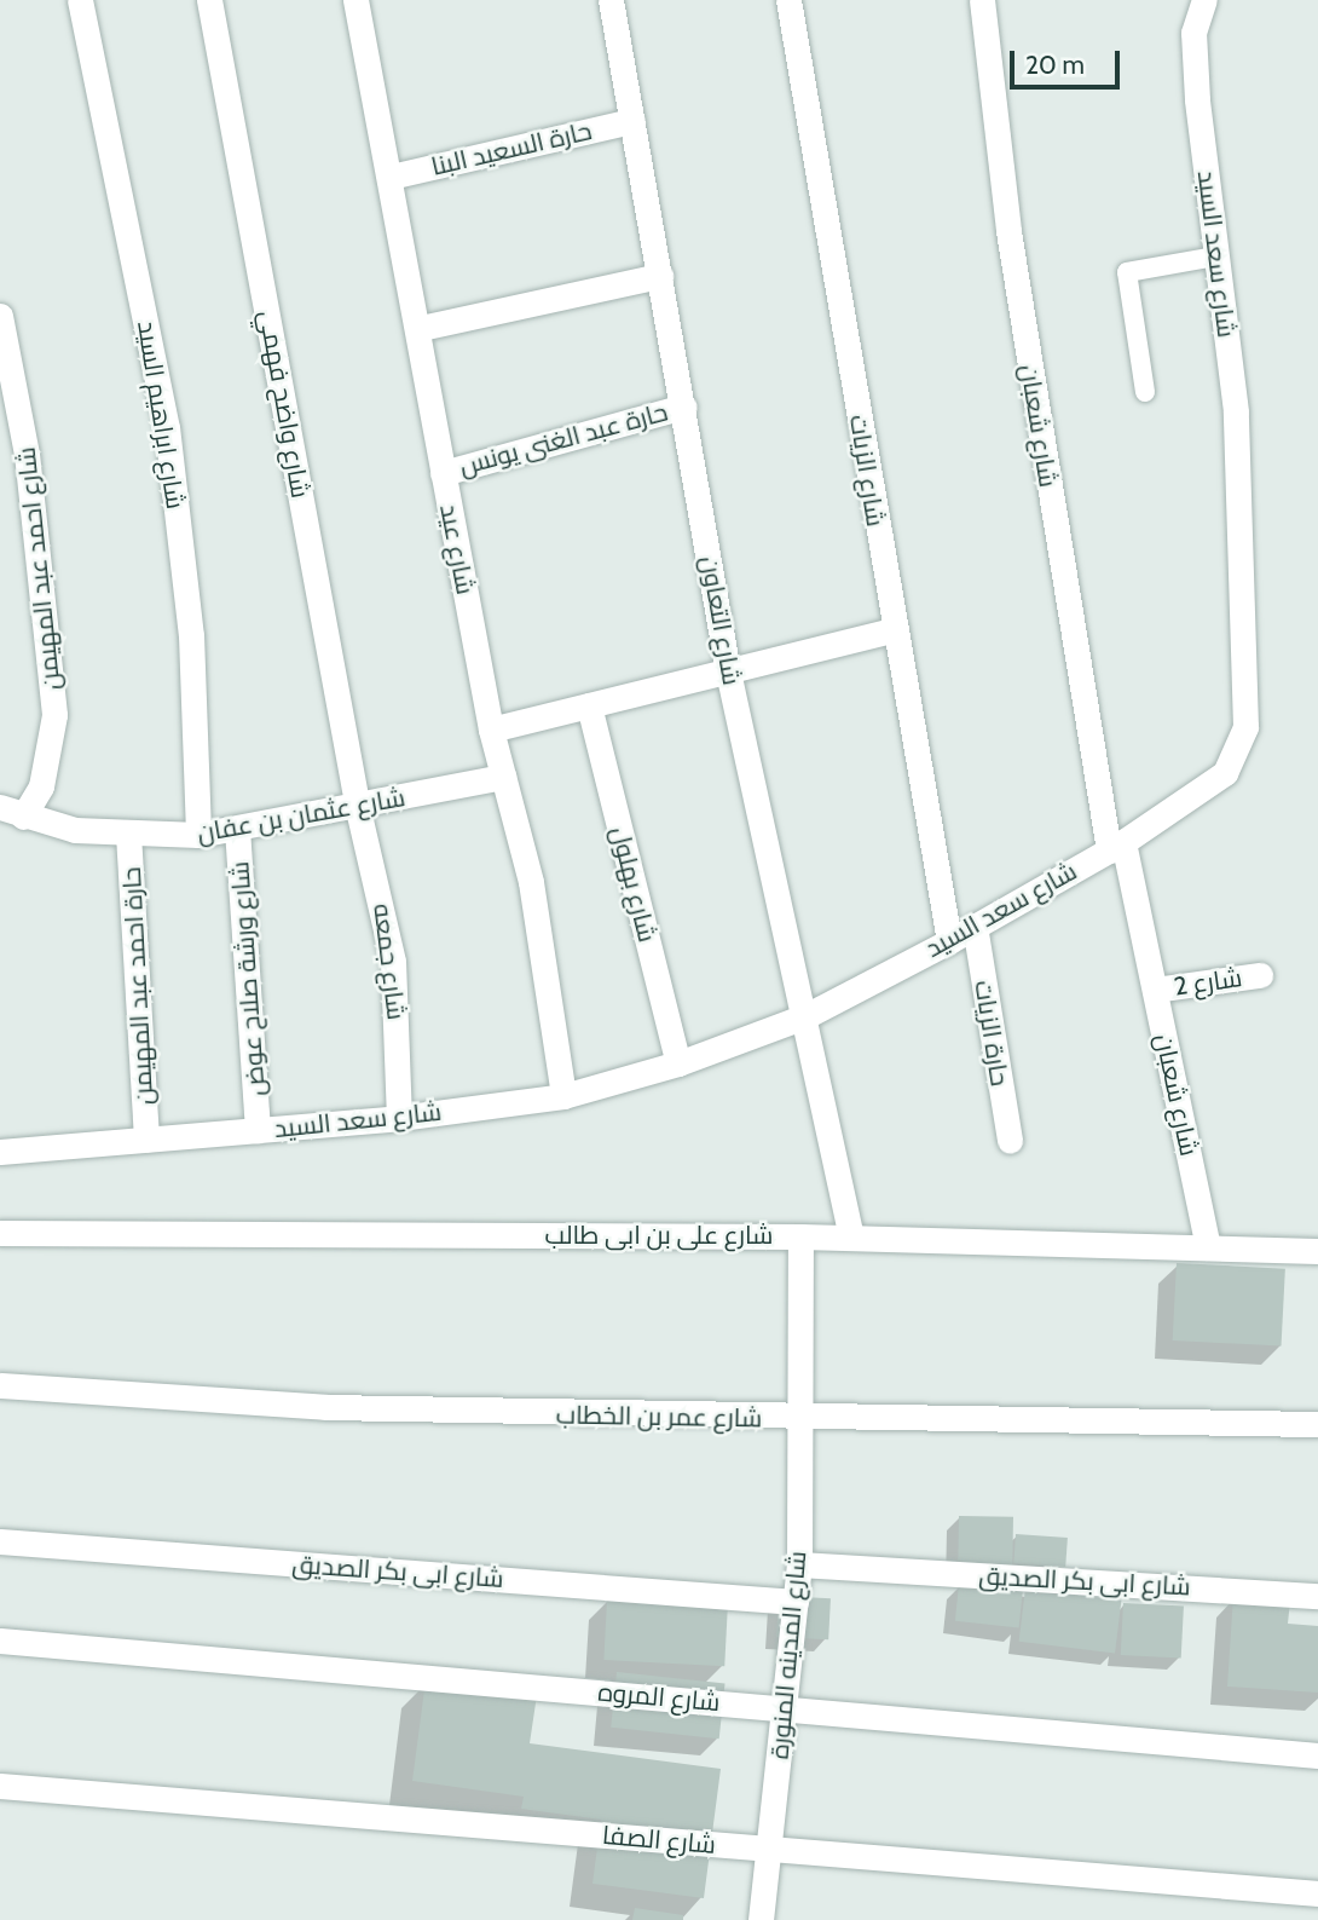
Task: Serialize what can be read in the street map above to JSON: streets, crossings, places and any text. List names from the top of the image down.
{
  "streets": {
    "street": [
      "حارة السعيد البنا",
      "شارع سعد السيد",
      "شارع واضح فهمي",
      "شارع ابراهيم السيد",
      "شارع شعبان",
      "حارة عبد الغنى يونس",
      "شارع الزيات",
      "شارع عيد",
      "شارع احمد عبد المهيمن",
      "شارع التعاون",
      "شارع عثمان بن عفان",
      "شارع بهلول",
      "شارع جمعه",
      "شارع ورشة صلاح عوض",
      "شارع 2",
      "حارة احمد عبد المهيمن",
      "حارة الزيات",
      "شارع على بن ابى طالب",
      "شارع عمر بن الخطاب",
      "شارع ابى بكر الصديق",
      "شارع المدينه المنورة",
      "شارع المروه",
      "شارع الصفا"
    ]
  },
  "crossings": [
    ["حارة السعيد البنا", "شارع عيد"],
    ["حارة السعيد البنا", "شارع التعاون"],
    ["شارع سعد السيد", "شارع شعبان"],
    ["شارع سعد السيد", "شارع الزيات"],
    ["شارع سعد السيد", "شارع عيد"],
    ["شارع سعد السيد", "شارع التعاون"],
    ["شارع سعد السيد", "شارع بهلول"],
    ["شارع سعد السيد", "شارع جمعه"],
    ["شارع سعد السيد", "شارع ورشة صلاح عوض"],
    ["شارع سعد السيد", "حارة احمد عبد المهيمن"],
    ["شارع سعد السيد", "حارة الزيات"],
    ["شارع واضح فهمي", "شارع عثمان بن عفان"],
    ["شارع واضح فهمي", "شارع جمعه"],
    ["شارع ابراهيم السيد", "شارع عثمان بن عفان"],
    ["شارع شعبان", "شارع 2"],
    ["شارع شعبان", "شارع على بن ابى طالب"],
    ["حارة عبد الغنى يونس", "شارع عيد"],
    ["حارة عبد الغنى يونس", "شارع التعاون"],
    ["شارع عيد", "شارع عثمان بن عفان"],
    ["شارع احمد عبد المهيمن", "شارع عثمان بن عفان"],
    ["شارع التعاون", "شارع على بن ابى طالب"],
    ["شارع عثمان بن عفان", "شارع جمعه"],
    ["شارع عثمان بن عفان", "شارع ورشة صلاح عوض"],
    ["شارع عثمان بن عفان", "حارة احمد عبد المهيمن"],
    ["شارع على بن ابى طالب", "شارع المدينه المنورة"],
    ["شارع عمر بن الخطاب", "شارع المدينه المنورة"],
    ["شارع ابى بكر الصديق", "شارع المدينه المنورة"],
    ["شارع المدينه المنورة", "شارع المروه"],
    ["شارع المدينه المنورة", "شارع الصفا"]
  ],
  "scale_bar": "20 m"
}
